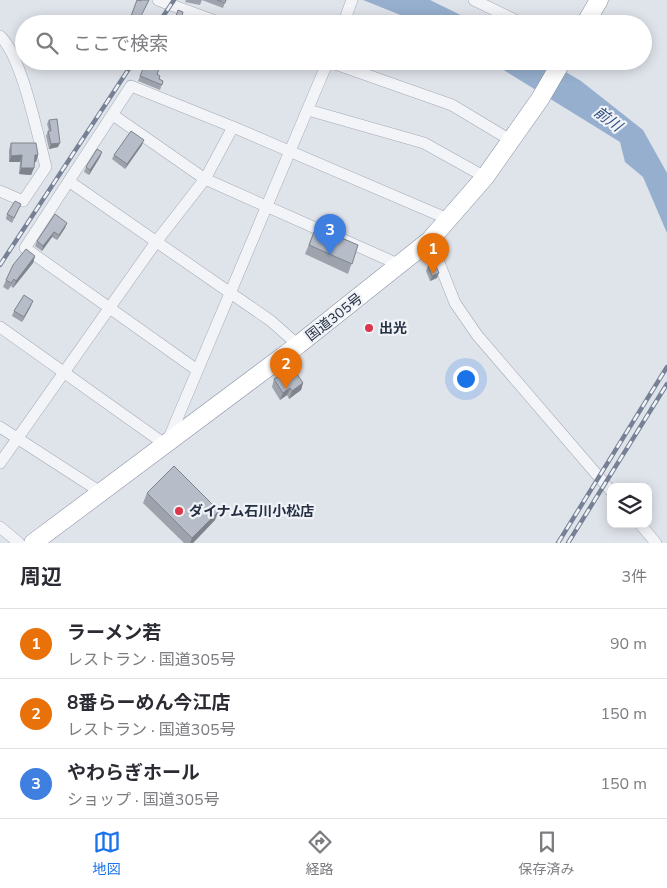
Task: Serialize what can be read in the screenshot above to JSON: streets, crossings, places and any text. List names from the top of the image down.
{
  "streets": {
    "highway": ["国道305号"]
  },
  "water": ["前川"],
  "places": ["出光", "ダイナム石川小松店"],
  "page": {
    "search": "ここで検索",
    "pins": ["3", "1", "2"],
    "heading": ["周辺", "3件"],
    "list": [
      {
        "mark": "1",
        "name": "ラーメン若",
        "note": "レストラン · 国道305号",
        "value": "90 m"
      },
      {
        "mark": "2",
        "name": "8番らーめん今江店",
        "note": "レストラン · 国道305号",
        "value": "150 m"
      },
      {
        "mark": "3",
        "name": "やわらぎホール",
        "note": "ショップ · 国道305号",
        "value": "150 m"
      }
    ],
    "nav": ["地図", "経路", "保存済み"]
  }
}
